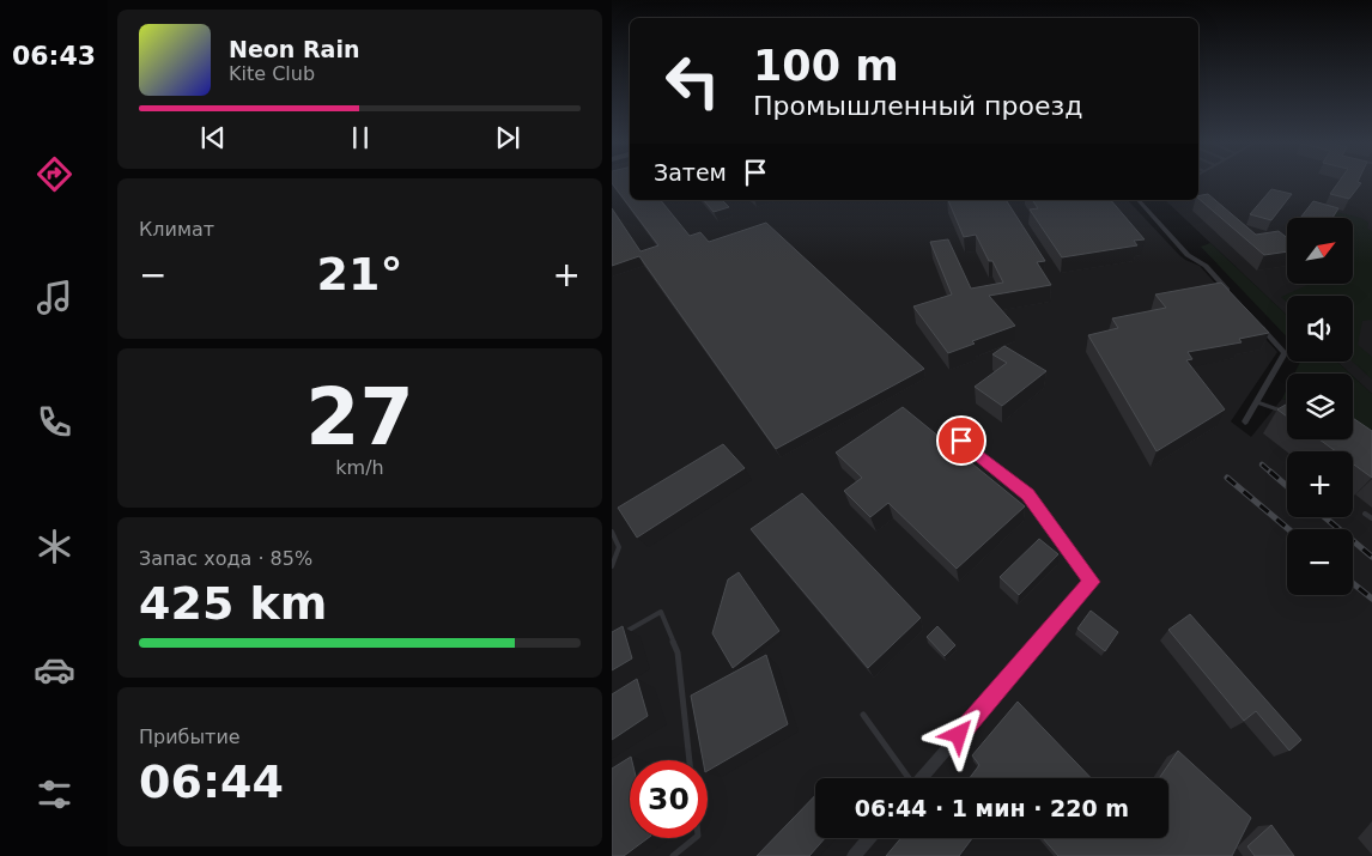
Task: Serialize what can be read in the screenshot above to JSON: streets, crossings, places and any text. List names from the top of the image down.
{
  "north": "top right",
  "page": {
    "tabs": "06:43",
    "turn": ["100 m", "Промышленный проезд"],
    "song": ["Neon Rain", "Kite Club"],
    "then": "Затем",
    "tile": [
      "Климат",
      ["27", "km/h"],
      ["Запас хода · 85%", "425 km"],
      ["Прибытие", "06:44"]
    ],
    "map_buttons": ["+", "−"],
    "heat": ["−", "21°", "+"],
    "limit": "30",
    "trip": "06:44 · 1 мин · 220 m"
  }
}
